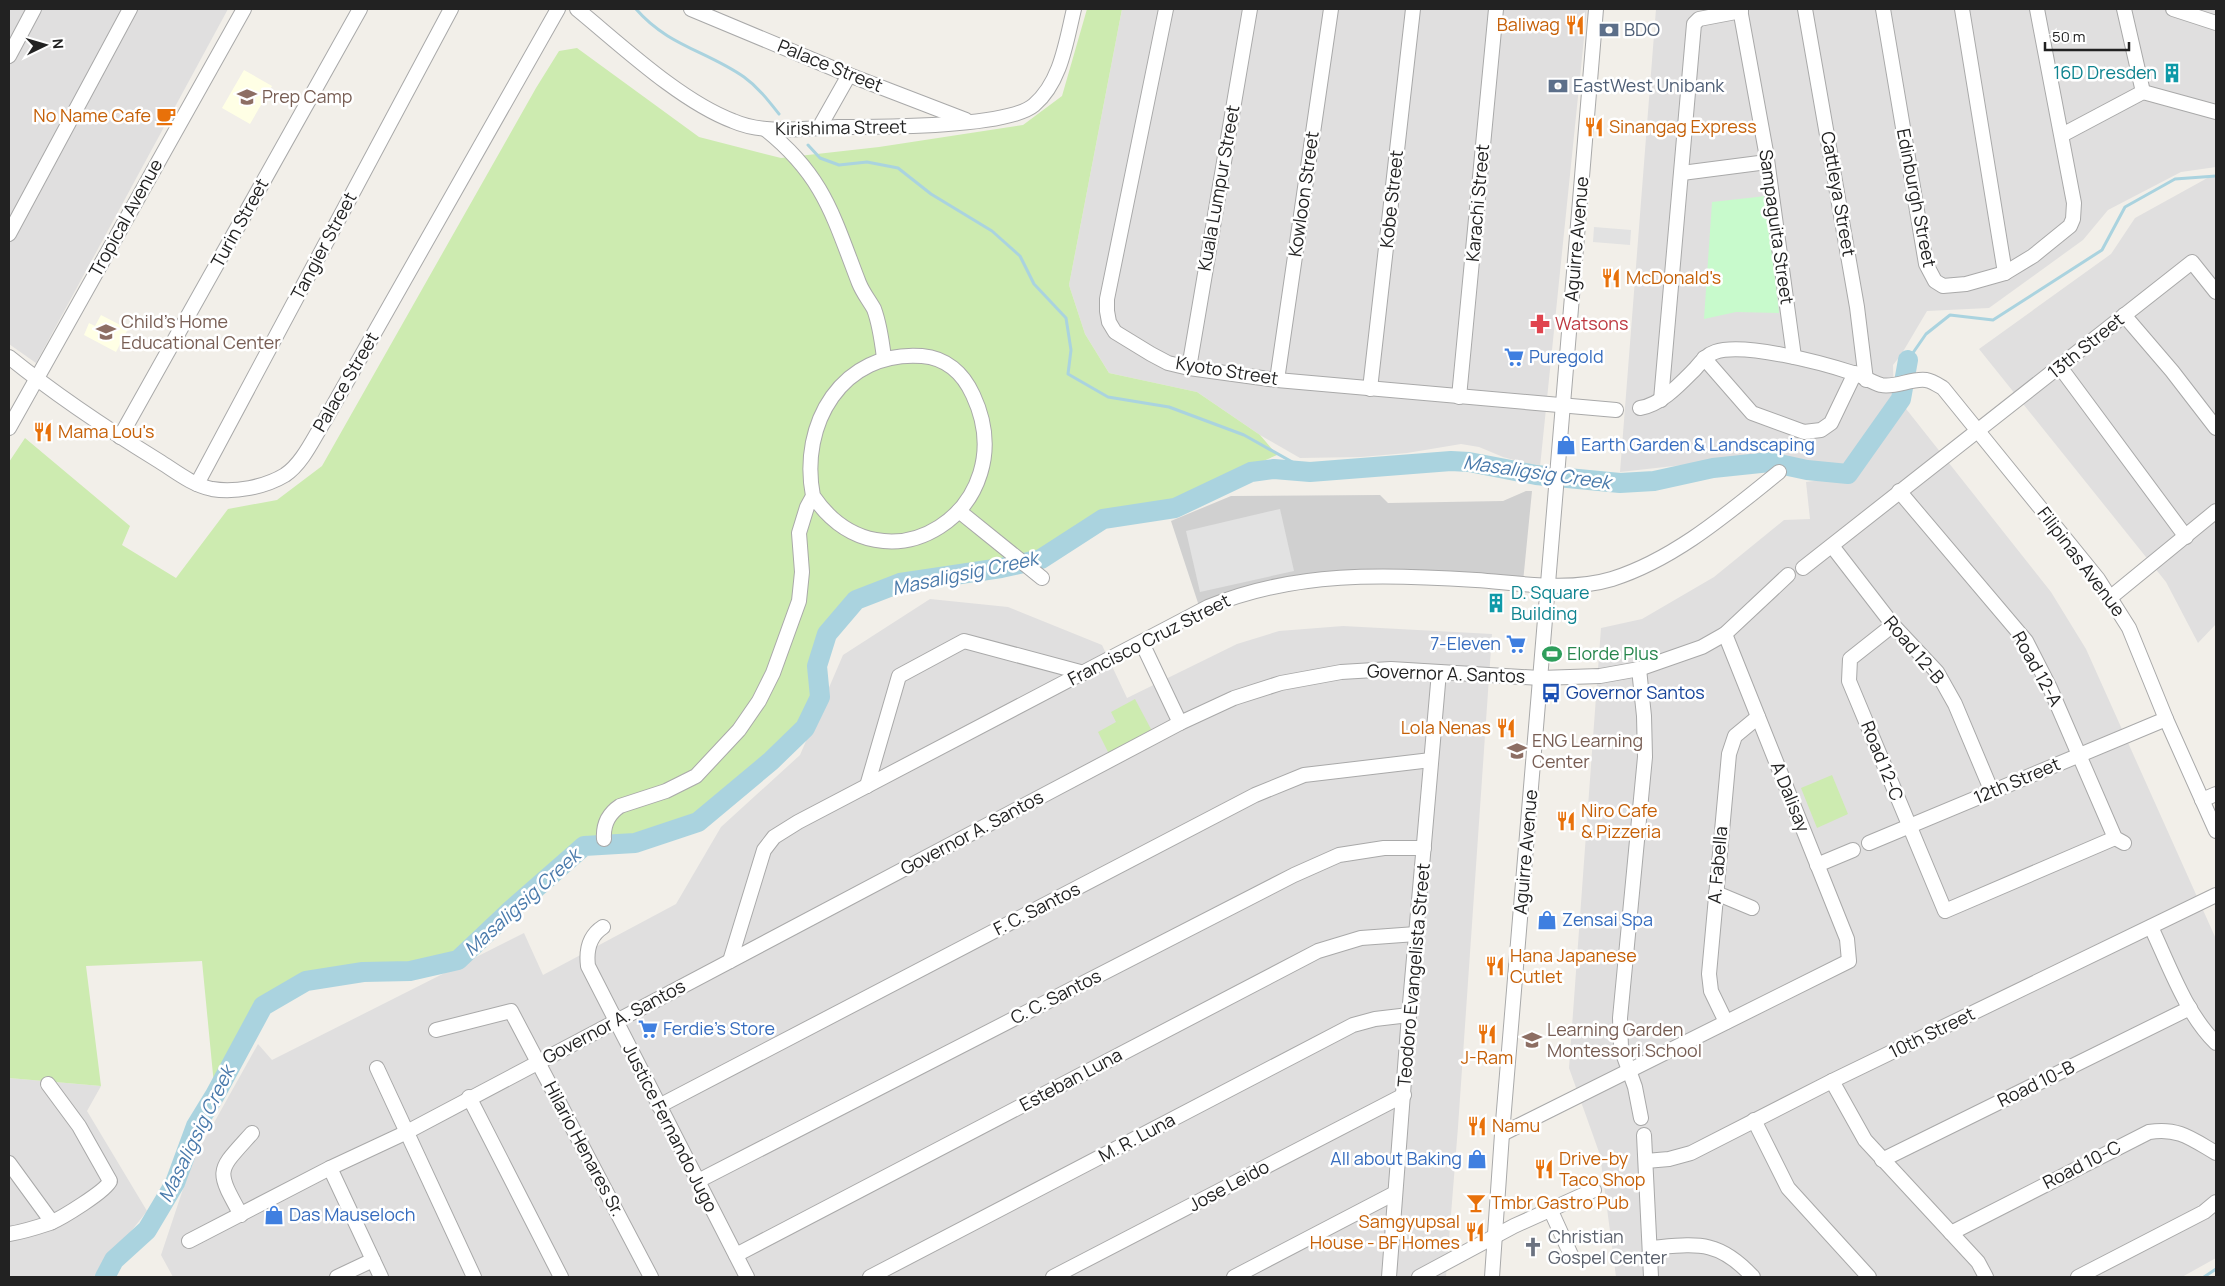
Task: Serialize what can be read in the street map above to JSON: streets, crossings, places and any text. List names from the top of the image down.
{
  "streets": {
    "street": [
      "Palace Street",
      "Kirishima Street",
      "Kuala Lumpur Street",
      "Kowloon Street",
      "Cattleya Street",
      "Edinburgh Street",
      "Kobe Street",
      "Karachi Street",
      "Tropical Avenue",
      "Turin Street",
      "Sampaguita Street",
      "Aguirre Avenue",
      "Tangier Street",
      "13th Street",
      "Kyoto Street",
      "Filipinas Avenue",
      "Francisco Cruz Street",
      "Road 12-B",
      "Road 12-A",
      "Governor A. Santos",
      "Road 12-C",
      "12th Street",
      "A Dalisay",
      "A. Fabella",
      "F. C. Santos",
      "Teodoro Evangelista Street",
      "C. C. Santos",
      "10th Street",
      "Esteban Luna",
      "Road 10-B",
      "Justice Fernando Jugo",
      "M. R. Luna",
      "Hilario Henares Sr.",
      "Road 10-C",
      "Jose Leido"
    ]
  },
  "crossings": [
    ["Palace Street", "Kirishima Street"],
    ["Palace Street", "Tropical Avenue"],
    ["Palace Street", "Turin Street"],
    ["Palace Street", "Tangier Street"],
    ["Kuala Lumpur Street", "Kyoto Street"],
    ["Kowloon Street", "Kyoto Street"],
    ["Cattleya Street", "Filipinas Avenue"],
    ["Kobe Street", "Kyoto Street"],
    ["Karachi Street", "Kyoto Street"],
    ["Sampaguita Street", "Filipinas Avenue"],
    ["Aguirre Avenue", "Kyoto Street"],
    ["Aguirre Avenue", "Francisco Cruz Street"],
    ["Aguirre Avenue", "Governor A. Santos"],
    ["13th Street", "Filipinas Avenue"],
    ["13th Street", "Road 12-B"],
    ["13th Street", "Road 12-A"],
    ["Filipinas Avenue", "12th Street"],
    ["Francisco Cruz Street", "Governor A. Santos"],
    ["Road 12-B", "Road 12-C"],
    ["Road 12-B", "12th Street"],
    ["Road 12-A", "Road 12-C"],
    ["Road 12-A", "12th Street"],
    ["Governor A. Santos", "A Dalisay"],
    ["Governor A. Santos", "Teodoro Evangelista Street"],
    ["Governor A. Santos", "Justice Fernando Jugo"],
    ["Governor A. Santos", "Hilario Henares Sr."],
    ["Road 12-C", "12th Street"],
    ["A Dalisay", "A. Fabella"],
    ["F. C. Santos", "Teodoro Evangelista Street"],
    ["F. C. Santos", "Justice Fernando Jugo"],
    ["Teodoro Evangelista Street", "C. C. Santos"],
    ["Teodoro Evangelista Street", "Esteban Luna"],
    ["Teodoro Evangelista Street", "M. R. Luna"],
    ["Teodoro Evangelista Street", "Jose Leido"],
    ["C. C. Santos", "Justice Fernando Jugo"],
    ["Esteban Luna", "Justice Fernando Jugo"]
  ],
  "water": ["Masaligsig Creek"],
  "places": {
    "restaurant": [
      "Baliwag",
      "Sinangag Express",
      "McDonald's",
      "Mama Lou's",
      "Lola Nenas",
      "Niro Cafe & Pizzeria",
      "Hana Japanese Cutlet",
      "J-Ram",
      "Namu",
      "Drive-by Taco Shop",
      "Samgyupsal House - BF Homes"
    ],
    "bank": ["BDO", "EastWest Unibank"],
    "building": ["16D Dresden", "D. Square Building"],
    "school or university": [
      "Prep Camp",
      "Child's Home Educational Center",
      "ENG Learning Center",
      "Learning Garden Montessori School"
    ],
    "cafe": ["No Name Cafe"],
    "pharmacy": ["Watsons"],
    "supermarket": ["Puregold", "7-Eleven", "Ferdie's Store"],
    "shop": [
      "Earth Garden & Landscaping",
      "Zensai Spa",
      "All about Baking",
      "Das Mauseloch"
    ],
    "sports": ["Elorde Plus"],
    "bus stop": ["Governor Santos"],
    "bar": ["Tmbr Gastro Pub"],
    "church": ["Christian Gospel Center"]
  },
  "scale_bar": "50 m",
  "north": "right"
}
